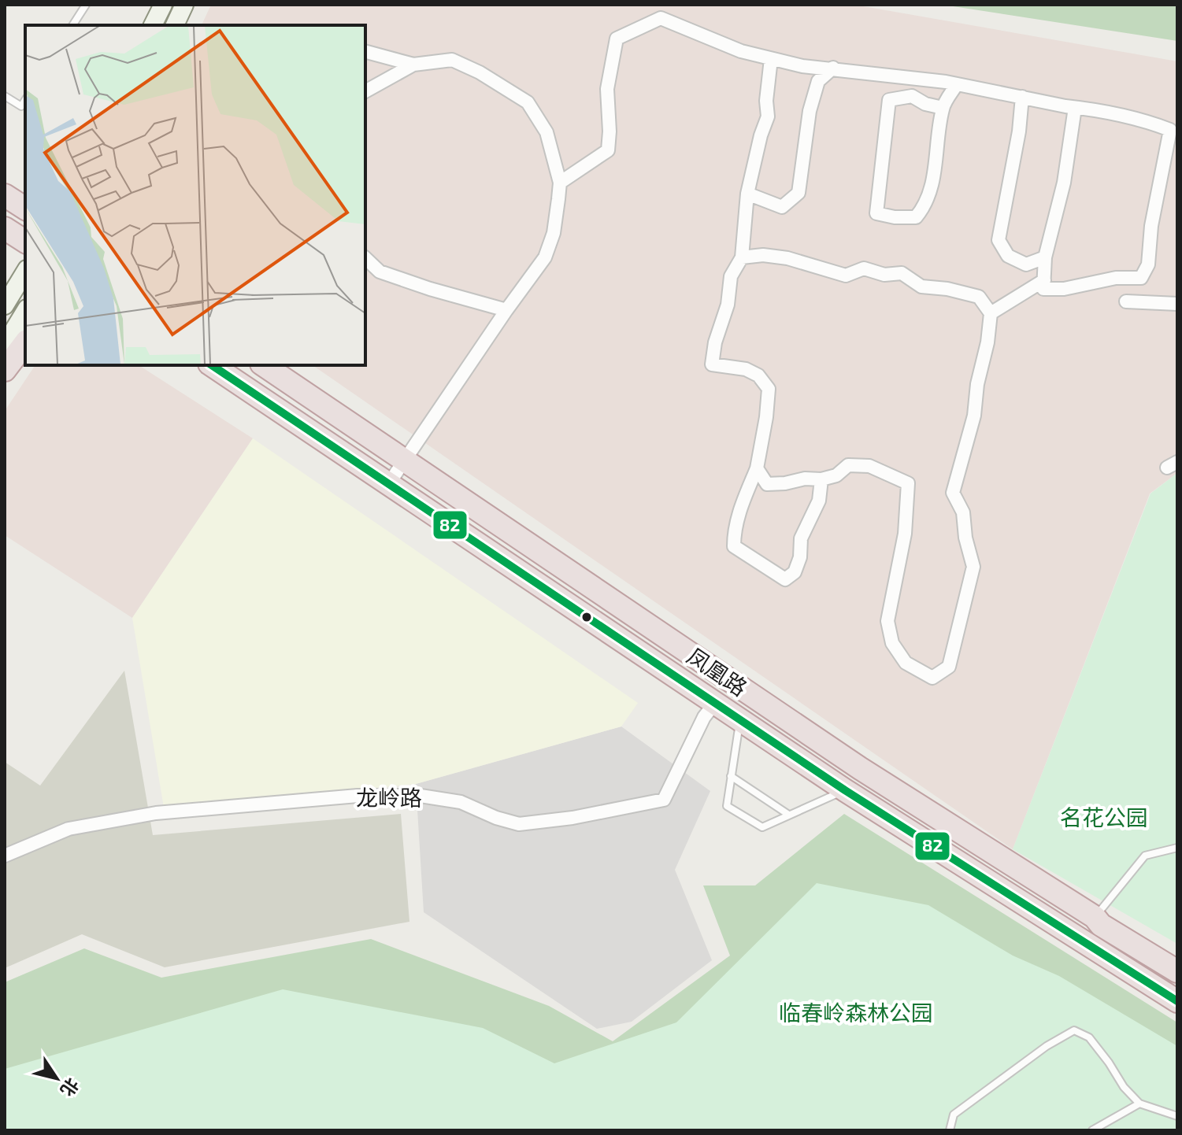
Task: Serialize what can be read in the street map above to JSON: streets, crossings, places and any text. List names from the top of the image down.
{
  "streets": {
    "highway": ["凤凰路"],
    "street": ["龙岭路"]
  },
  "crossings": [
    ["凤凰路", "龙岭路"]
  ],
  "parks": ["名花公园", "临春岭森林公园"],
  "lines": ["transit line 82"],
  "north": "bottom right"
}
